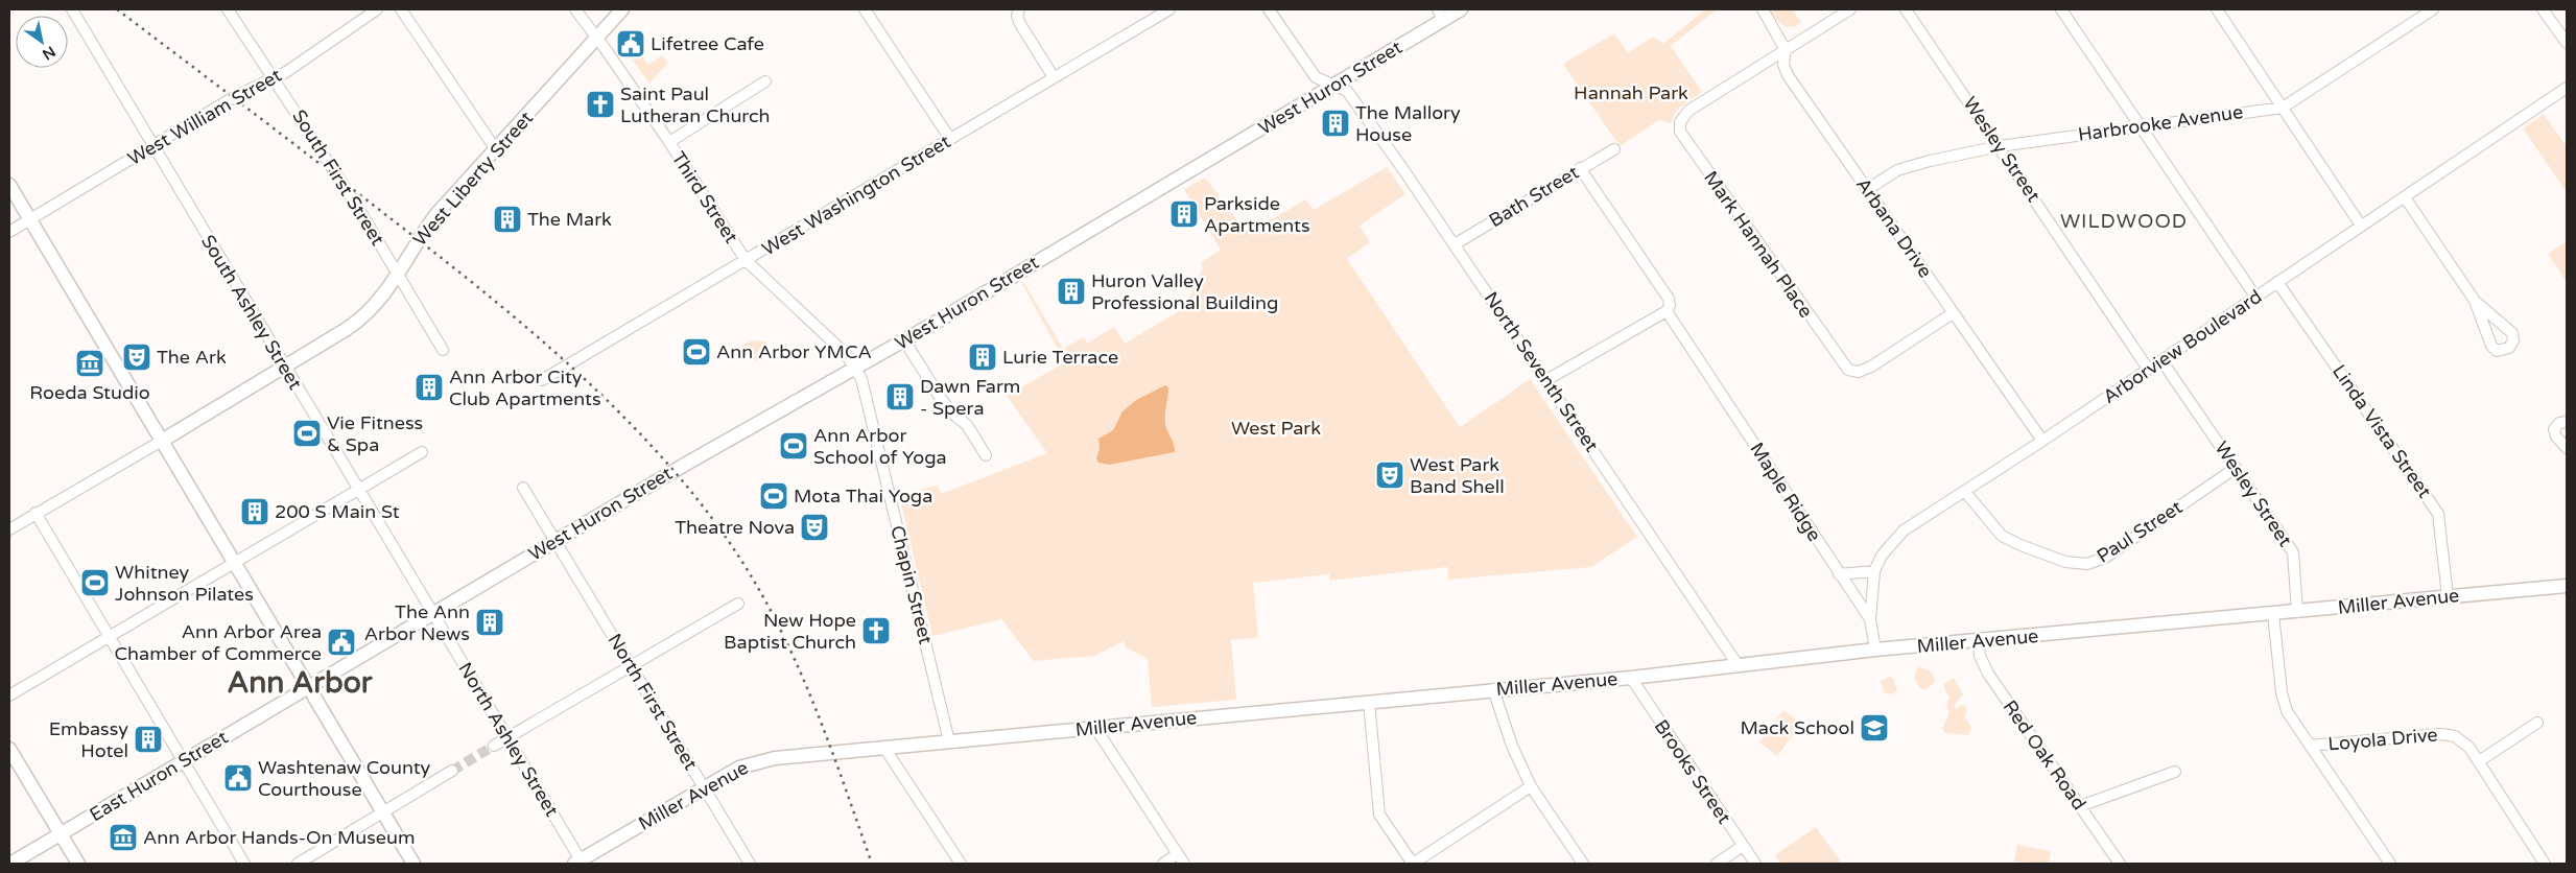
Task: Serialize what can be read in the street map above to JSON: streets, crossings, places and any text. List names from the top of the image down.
{
  "streets": {
    "main road": [
      "West Huron Street",
      "West Liberty Street",
      "Miller Avenue",
      "East Huron Street"
    ],
    "street": [
      "West William Street",
      "Harbrooke Avenue",
      "Wesley Street",
      "South First Street",
      "West Washington Street",
      "Bath Street",
      "Third Street",
      "Arbana Drive",
      "Mark Hannah Place",
      "South Ashley Street",
      "Arborview Boulevard",
      "North Seventh Street",
      "Linda Vista Street",
      "Maple Ridge",
      "Paul Street",
      "Chapin Street",
      "North First Street",
      "North Ashley Street",
      "Loyola Drive",
      "Red Oak Road",
      "Brooks Street"
    ]
  },
  "crossings": [
    ["West Huron Street", "Third Street"],
    ["West Huron Street", "South Ashley Street"],
    ["West Huron Street", "North Seventh Street"],
    ["West Huron Street", "Chapin Street"],
    ["West Huron Street", "North First Street"],
    ["West Huron Street", "North Ashley Street"],
    ["West Huron Street", "East Huron Street"],
    ["West William Street", "South First Street"],
    ["West William Street", "South Ashley Street"],
    ["Harbrooke Avenue", "Wesley Street"],
    ["Harbrooke Avenue", "Arbana Drive"],
    ["Wesley Street", "Arborview Boulevard"],
    ["Wesley Street", "Paul Street"],
    ["Wesley Street", "Miller Avenue"],
    ["South First Street", "West Liberty Street"],
    ["West Liberty Street", "Third Street"],
    ["West Liberty Street", "South Ashley Street"],
    ["West Washington Street", "Third Street"],
    ["Bath Street", "North Seventh Street"],
    ["Bath Street", "Maple Ridge"],
    ["Third Street", "Chapin Street"],
    ["Arbana Drive", "Mark Hannah Place"],
    ["Arbana Drive", "Arborview Boulevard"],
    ["South Ashley Street", "North Ashley Street"],
    ["Arborview Boulevard", "Linda Vista Street"],
    ["Arborview Boulevard", "Maple Ridge"],
    ["Arborview Boulevard", "Paul Street"],
    ["Arborview Boulevard", "Miller Avenue"],
    ["North Seventh Street", "Miller Avenue"],
    ["Linda Vista Street", "Miller Avenue"],
    ["Chapin Street", "Miller Avenue"],
    ["Miller Avenue", "North First Street"],
    ["Miller Avenue", "North Ashley Street"],
    ["Miller Avenue", "Red Oak Road"],
    ["Miller Avenue", "Brooks Street"]
  ],
  "districts": ["WILDWOOD", "Ann Arbor"],
  "parks": ["Hannah Park", "West Park"],
  "places": {
    "public building": ["Lifetree Cafe", "Ann Arbor Area Chamber of Commerce", "Washtenaw County Courthouse"],
    "church": ["Saint Paul Lutheran Church", "New Hope Baptist Church"],
    "building": [
      "The Mallory House",
      "Parkside Apartments",
      "The Mark",
      "Huron Valley Professional Building",
      "Lurie Terrace",
      "Ann Arbor City Club Apartments",
      "Dawn Farm - Spera",
      "200 S Main St",
      "The Ann Arbor News",
      "Embassy Hotel"
    ],
    "sports": [
      "Ann Arbor YMCA",
      "Vie Fitness & Spa",
      "Ann Arbor School of Yoga",
      "Mota Thai Yoga",
      "Whitney Johnson Pilates"
    ],
    "theatre": ["The Ark", "West Park Band Shell", "Theatre Nova"],
    "museum": ["Roeda Studio", "Ann Arbor Hands-On Museum"],
    "school or university": ["Mack School"]
  },
  "north": "bottom right"
}
